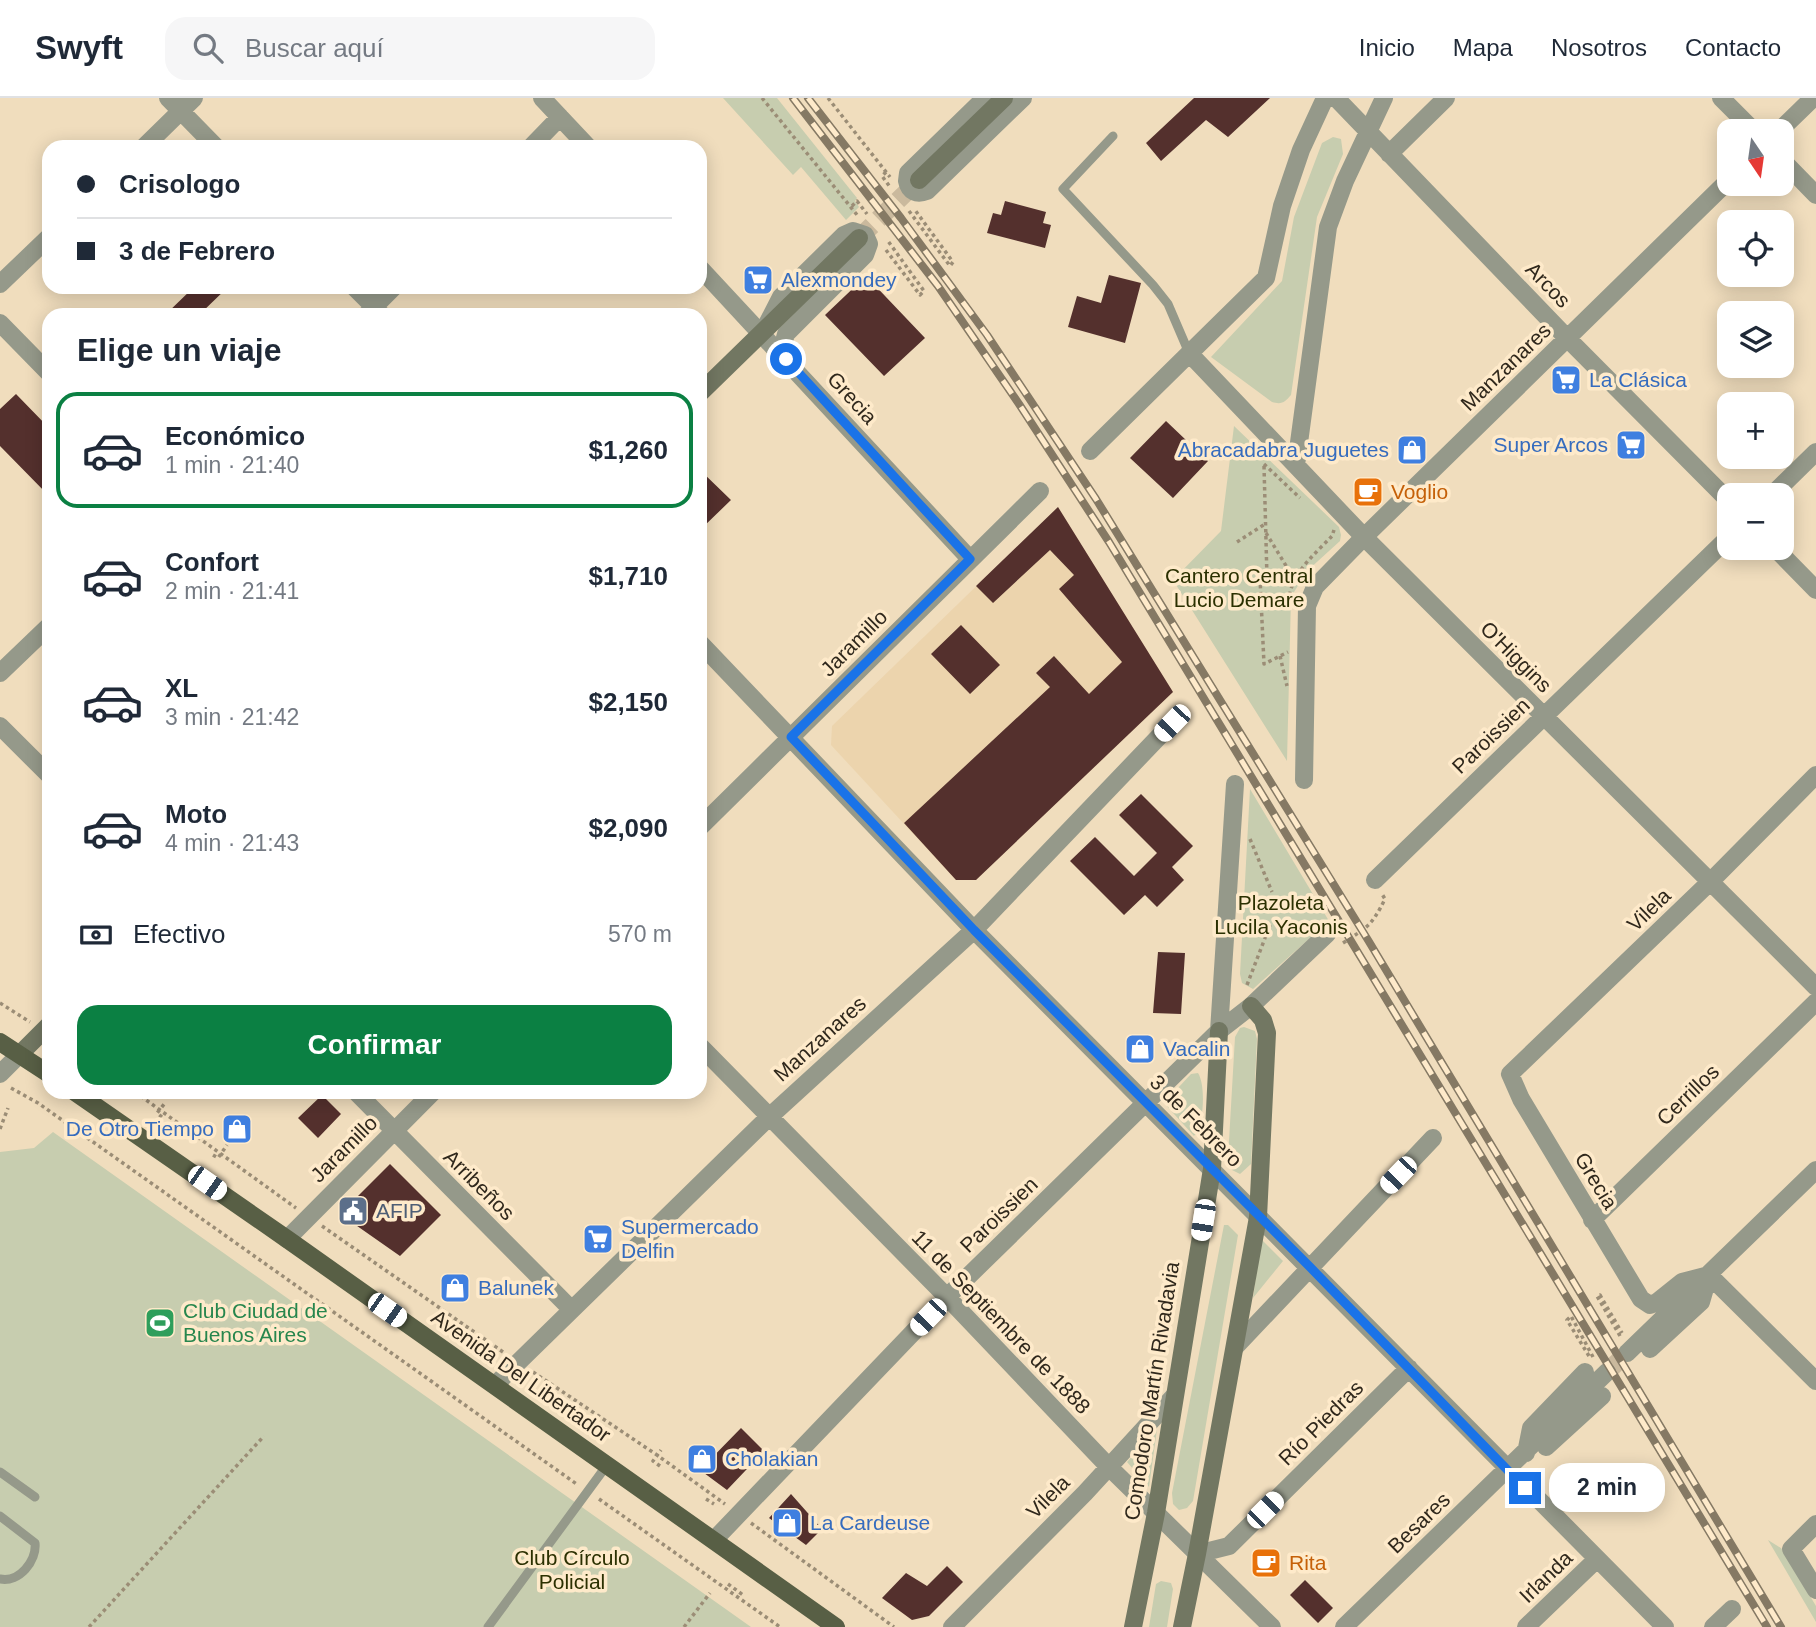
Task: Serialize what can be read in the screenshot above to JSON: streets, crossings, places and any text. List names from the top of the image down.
{
  "streets": {
    "main road": ["Avenida Del Libertador"],
    "street": [
      "Arcos",
      "Manzanares",
      "Grecia",
      "Jaramillo",
      "O'Higgins",
      "Paroissien",
      "Vilela",
      "Cerrillos",
      "3 de Febrero",
      "Arribeños",
      "11 de Septiembre de 1888",
      "Comodoro Martín Rivadavia",
      "Río Piedras",
      "Besares",
      "Irlanda"
    ]
  },
  "crossings": [
    ["Arcos", "Manzanares"],
    ["Manzanares", "O'Higgins"],
    ["Manzanares", "3 de Febrero"],
    ["Manzanares", "Arribeños"],
    ["Manzanares", "11 de Septiembre de 1888"],
    ["Manzanares", "Avenida Del Libertador"],
    ["Grecia", "Jaramillo"],
    ["Grecia", "Vilela"],
    ["Grecia", "Cerrillos"],
    ["Jaramillo", "3 de Febrero"],
    ["Jaramillo", "Arribeños"],
    ["Jaramillo", "Avenida Del Libertador"],
    ["O'Higgins", "Paroissien"],
    ["O'Higgins", "Vilela"],
    ["Paroissien", "3 de Febrero"],
    ["Paroissien", "11 de Septiembre de 1888"],
    ["Paroissien", "Avenida Del Libertador"],
    ["Paroissien", "Comodoro Martín Rivadavia"],
    ["Vilela", "11 de Septiembre de 1888"],
    ["Vilela", "Comodoro Martín Rivadavia"],
    ["3 de Febrero", "Comodoro Martín Rivadavia"],
    ["3 de Febrero", "Río Piedras"],
    ["3 de Febrero", "Besares"],
    ["3 de Febrero", "Irlanda"],
    ["11 de Septiembre de 1888", "Comodoro Martín Rivadavia"],
    ["11 de Septiembre de 1888", "Río Piedras"]
  ],
  "parks": ["Cantero Central Lucio Demare", "Plazoleta Lucila Yaconis", "Club Círculo Policial"],
  "places": {
    "supermarket": [
      "Alexmondey",
      "La Clásica",
      "Super Arcos",
      "Supermercado Delfin"
    ],
    "shop": [
      "Abracadabra Juguetes",
      "Vacalin",
      "De Otro Tiempo",
      "Balunek",
      "Cholakian",
      "La Cardeuse"
    ],
    "cafe": ["Voglio", "Rita"],
    "public building": ["AFIP"],
    "sports": ["Club Ciudad de Buenos Aires"]
  },
  "north": "bottom",
  "page": {
    "header": "Swyft",
    "search": "Buscar aquí",
    "nav": [
      "Inicio",
      "Mapa",
      "Nosotros",
      "Contacto"
    ],
    "map_buttons": ["+", "−"],
    "banner": ["Crisologo", "3 de Febrero"],
    "heading": "Elige un viaje",
    "list": [
      {
        "name": "Económico",
        "note": "1 min · 21:40",
        "value": "$1,260"
      },
      {
        "name": "Confort",
        "note": "2 min · 21:41",
        "value": "$1,710"
      },
      {
        "name": "XL",
        "note": "3 min · 21:42",
        "value": "$2,150"
      },
      {
        "name": "Moto",
        "note": "4 min · 21:43",
        "value": "$2,090"
      }
    ],
    "pay": ["Efectivo", "570 m"],
    "buttons": "Confirmar",
    "bubble": "2 min"
  }
}
